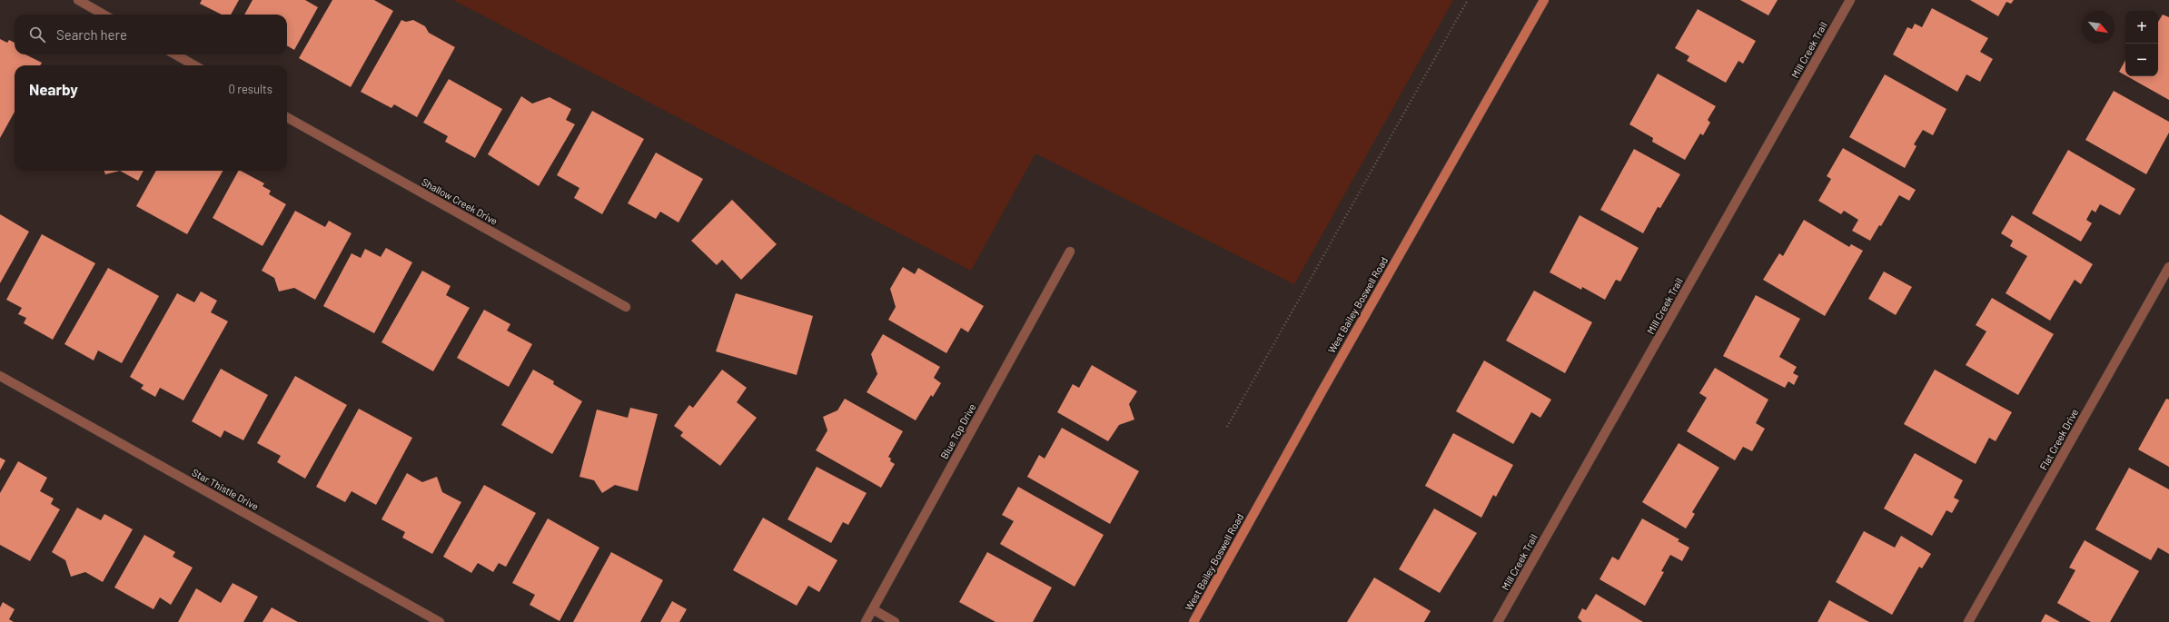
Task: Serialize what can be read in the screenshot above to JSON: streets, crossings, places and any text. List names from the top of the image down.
{
  "streets": {
    "main road": ["West Bailey Boswell Road"],
    "street": [
      "Mill Creek Trail",
      "Shallow Creek Drive",
      "Blue Top Drive",
      "Flat Creek Drive",
      "Star Thistle Drive"
    ]
  },
  "north": "bottom right",
  "page": {
    "map_buttons": ["+", "−"],
    "search": "Search here",
    "heading": ["Nearby", "0 results"]
  }
}
